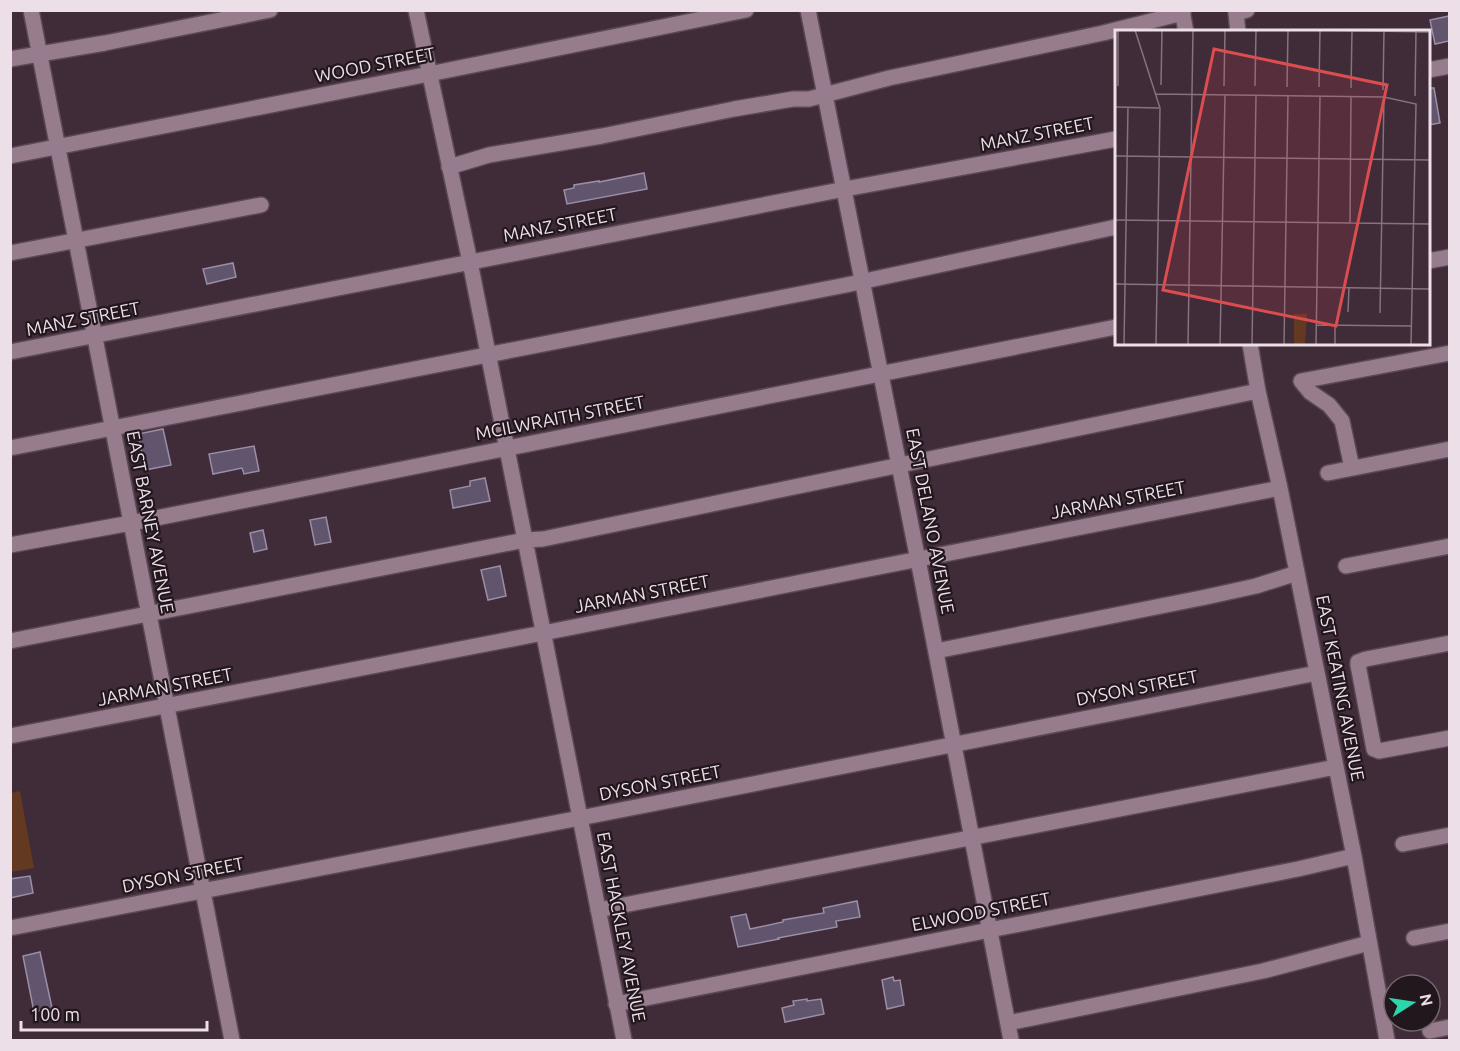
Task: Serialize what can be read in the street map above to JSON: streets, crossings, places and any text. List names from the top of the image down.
{
  "streets": {
    "street": [
      "WOOD STREET",
      "MANZ STREET",
      "MCILWRAITH STREET",
      "JARMAN STREET",
      "EAST DELANO AVENUE",
      "EAST BARNEY AVENUE",
      "DYSON STREET",
      "EAST KEATING AVENUE",
      "ELWOOD STREET",
      "EAST HACKLEY AVENUE"
    ]
  },
  "crossings": [
    ["WOOD STREET", "EAST BARNEY AVENUE"],
    ["WOOD STREET", "EAST HACKLEY AVENUE"],
    ["MANZ STREET", "EAST DELANO AVENUE"],
    ["MANZ STREET", "EAST BARNEY AVENUE"],
    ["MANZ STREET", "EAST HACKLEY AVENUE"],
    ["MCILWRAITH STREET", "EAST DELANO AVENUE"],
    ["MCILWRAITH STREET", "EAST BARNEY AVENUE"],
    ["MCILWRAITH STREET", "EAST HACKLEY AVENUE"],
    ["JARMAN STREET", "EAST DELANO AVENUE"],
    ["JARMAN STREET", "EAST BARNEY AVENUE"],
    ["JARMAN STREET", "EAST KEATING AVENUE"],
    ["JARMAN STREET", "EAST HACKLEY AVENUE"],
    ["EAST DELANO AVENUE", "DYSON STREET"],
    ["EAST DELANO AVENUE", "ELWOOD STREET"],
    ["EAST BARNEY AVENUE", "DYSON STREET"],
    ["DYSON STREET", "EAST KEATING AVENUE"],
    ["DYSON STREET", "EAST HACKLEY AVENUE"],
    ["EAST KEATING AVENUE", "ELWOOD STREET"],
    ["ELWOOD STREET", "EAST HACKLEY AVENUE"]
  ],
  "scale_bar": "100 m",
  "north": "right"
}
